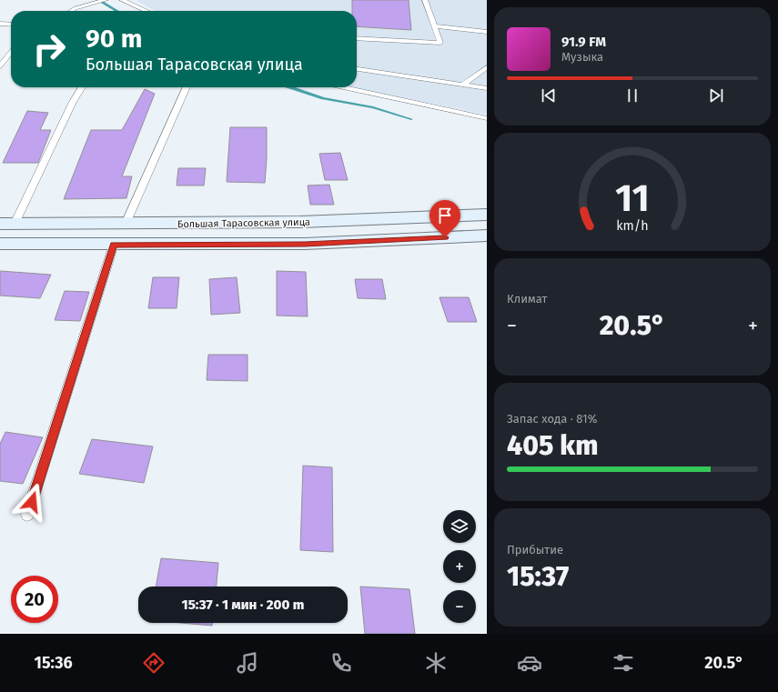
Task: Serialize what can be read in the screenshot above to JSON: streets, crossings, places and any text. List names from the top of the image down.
{
  "streets": {
    "street": ["Большая Тарасовская улица"]
  },
  "page": {
    "turn": ["90 m", "Большая Тарасовская улица"],
    "song": ["91.9 FM", "Музыка"],
    "tile": [
      "Климат",
      ["Запас хода · 81%", "405 km"],
      ["Прибытие", "15:37"]
    ],
    "heat": ["−", "20.5°", "+"],
    "map_buttons": ["+", "−"],
    "limit": "20",
    "trip": "15:37 · 1 мин · 200 m",
    "tabs": ["15:36", "20.5°"],
    "gauge": ["11", "km/h"]
  }
}
